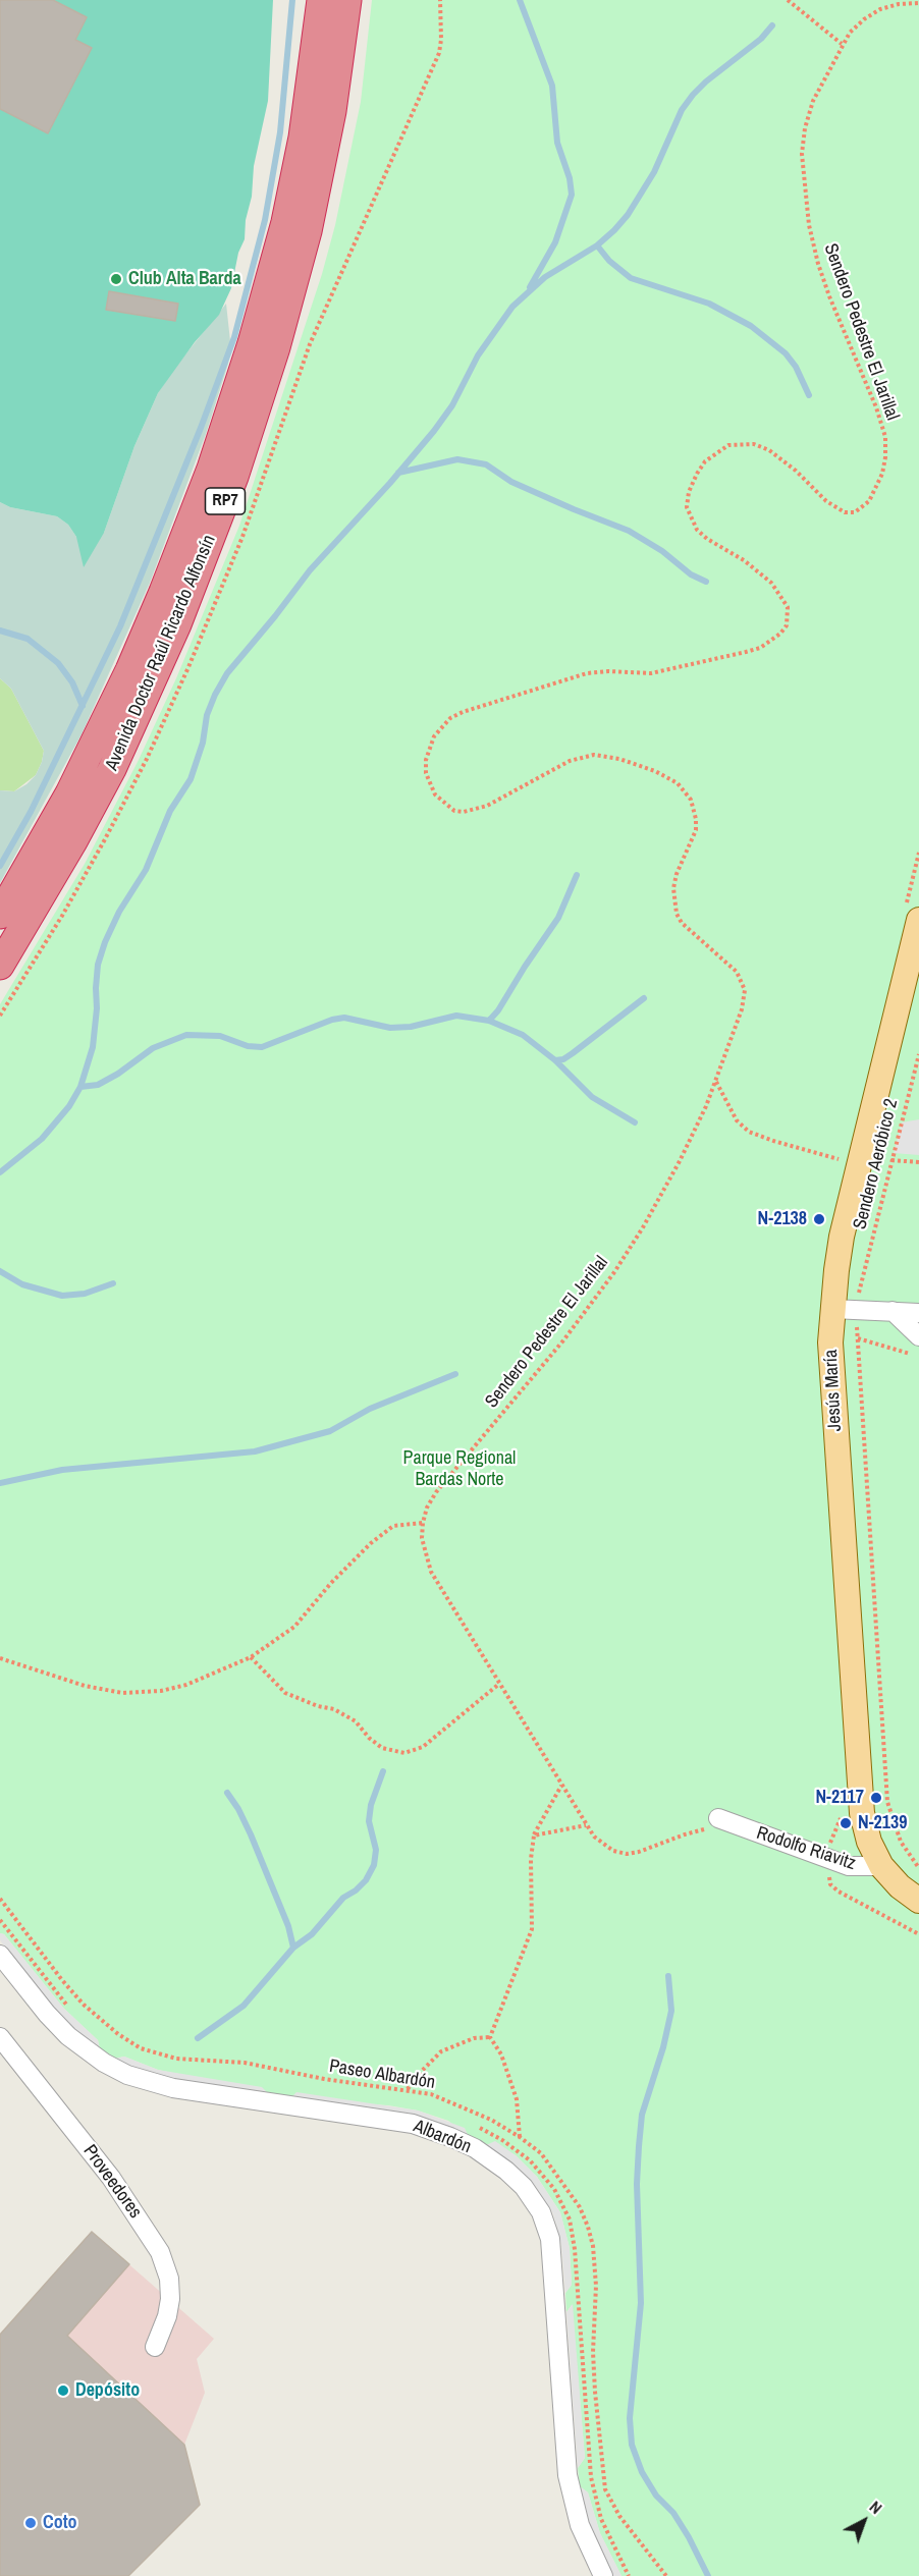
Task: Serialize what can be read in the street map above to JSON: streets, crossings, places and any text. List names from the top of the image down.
{
  "streets": {
    "highway": ["RP7", "Avenida Doctor Raúl Ricardo Alfonsín"],
    "main road": ["Jesús María", "Rodolfo Riavitz"],
    "street": ["Albardón", "Proveedores"],
    "path": ["Sendero Pedestre El Jarillal", "Sendero Aeróbico 2", "Paseo Albardón"]
  },
  "crossings": [
    ["Sendero Pedestre El Jarillal", "Rodolfo Riavitz"],
    ["Jesús María", "Rodolfo Riavitz"]
  ],
  "parks": ["Parque Regional Bardas Norte"],
  "places": [
    "Club Alta Barda",
    "N-2138",
    "N-2117",
    "N-2139",
    "Depósito",
    "Coto"
  ],
  "north": "top right"
}
